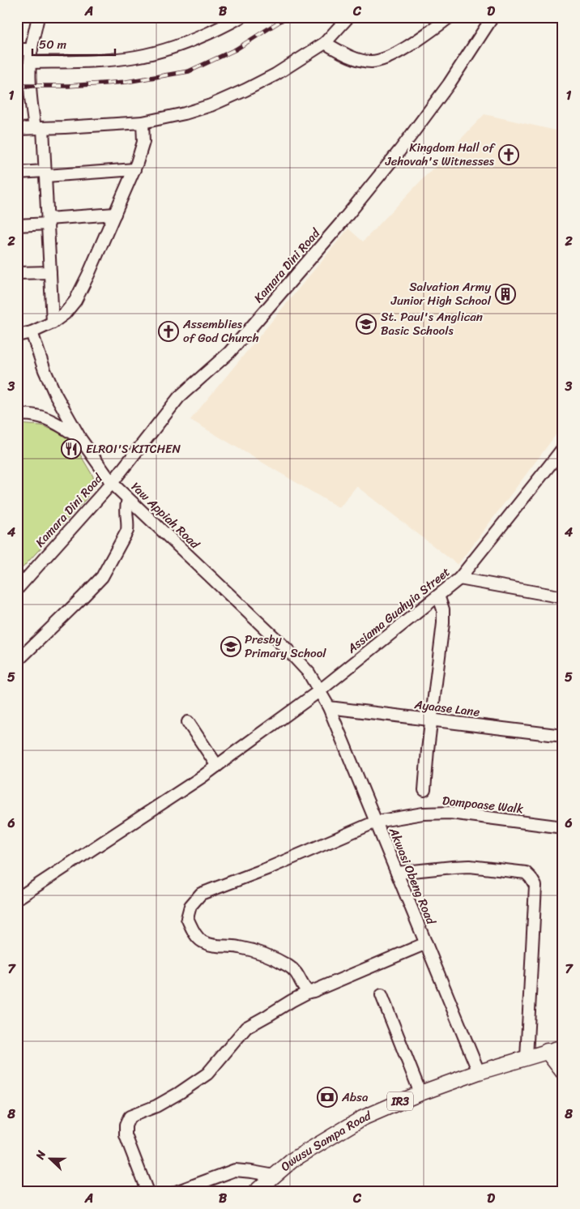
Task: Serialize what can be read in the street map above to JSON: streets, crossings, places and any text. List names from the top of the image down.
{
  "streets": {
    "main road": ["IR3", "Owusu Sampa Road"],
    "street": [
      "Kamara Dini Road",
      "Yaw Appiah Road",
      "Assiama Guahyia Street",
      "Ayaase Lane",
      "Dompoase Walk",
      "Akwasi Obeng Road"
    ]
  },
  "crossings": [
    ["Kamara Dini Road", "Yaw Appiah Road"],
    ["Yaw Appiah Road", "Assiama Guahyia Street"],
    ["Yaw Appiah Road", "Akwasi Obeng Road"],
    ["Assiama Guahyia Street", "Akwasi Obeng Road"],
    ["Ayaase Lane", "Akwasi Obeng Road"],
    ["Dompoase Walk", "Akwasi Obeng Road"],
    ["Akwasi Obeng Road", "Owusu Sampa Road"]
  ],
  "places": {
    "church": ["Kingdom Hall of Jehovah's Witnesses", "Assemblies of God Church"],
    "building": ["Salvation Army Junior High School"],
    "school or university": ["St. Paul's Anglican Basic Schools", "Presby Primary School"],
    "restaurant": ["ELROI'S KITCHEN"],
    "bank": ["Absa"]
  },
  "scale_bar": "50 m",
  "north": "left",
  "grid": {
    "columns": [
      "A",
      "B",
      "C",
      "D"
    ],
    "rows": [
      "1",
      "2",
      "3",
      "4",
      "5",
      "6",
      "7",
      "8"
    ]
  }
}
